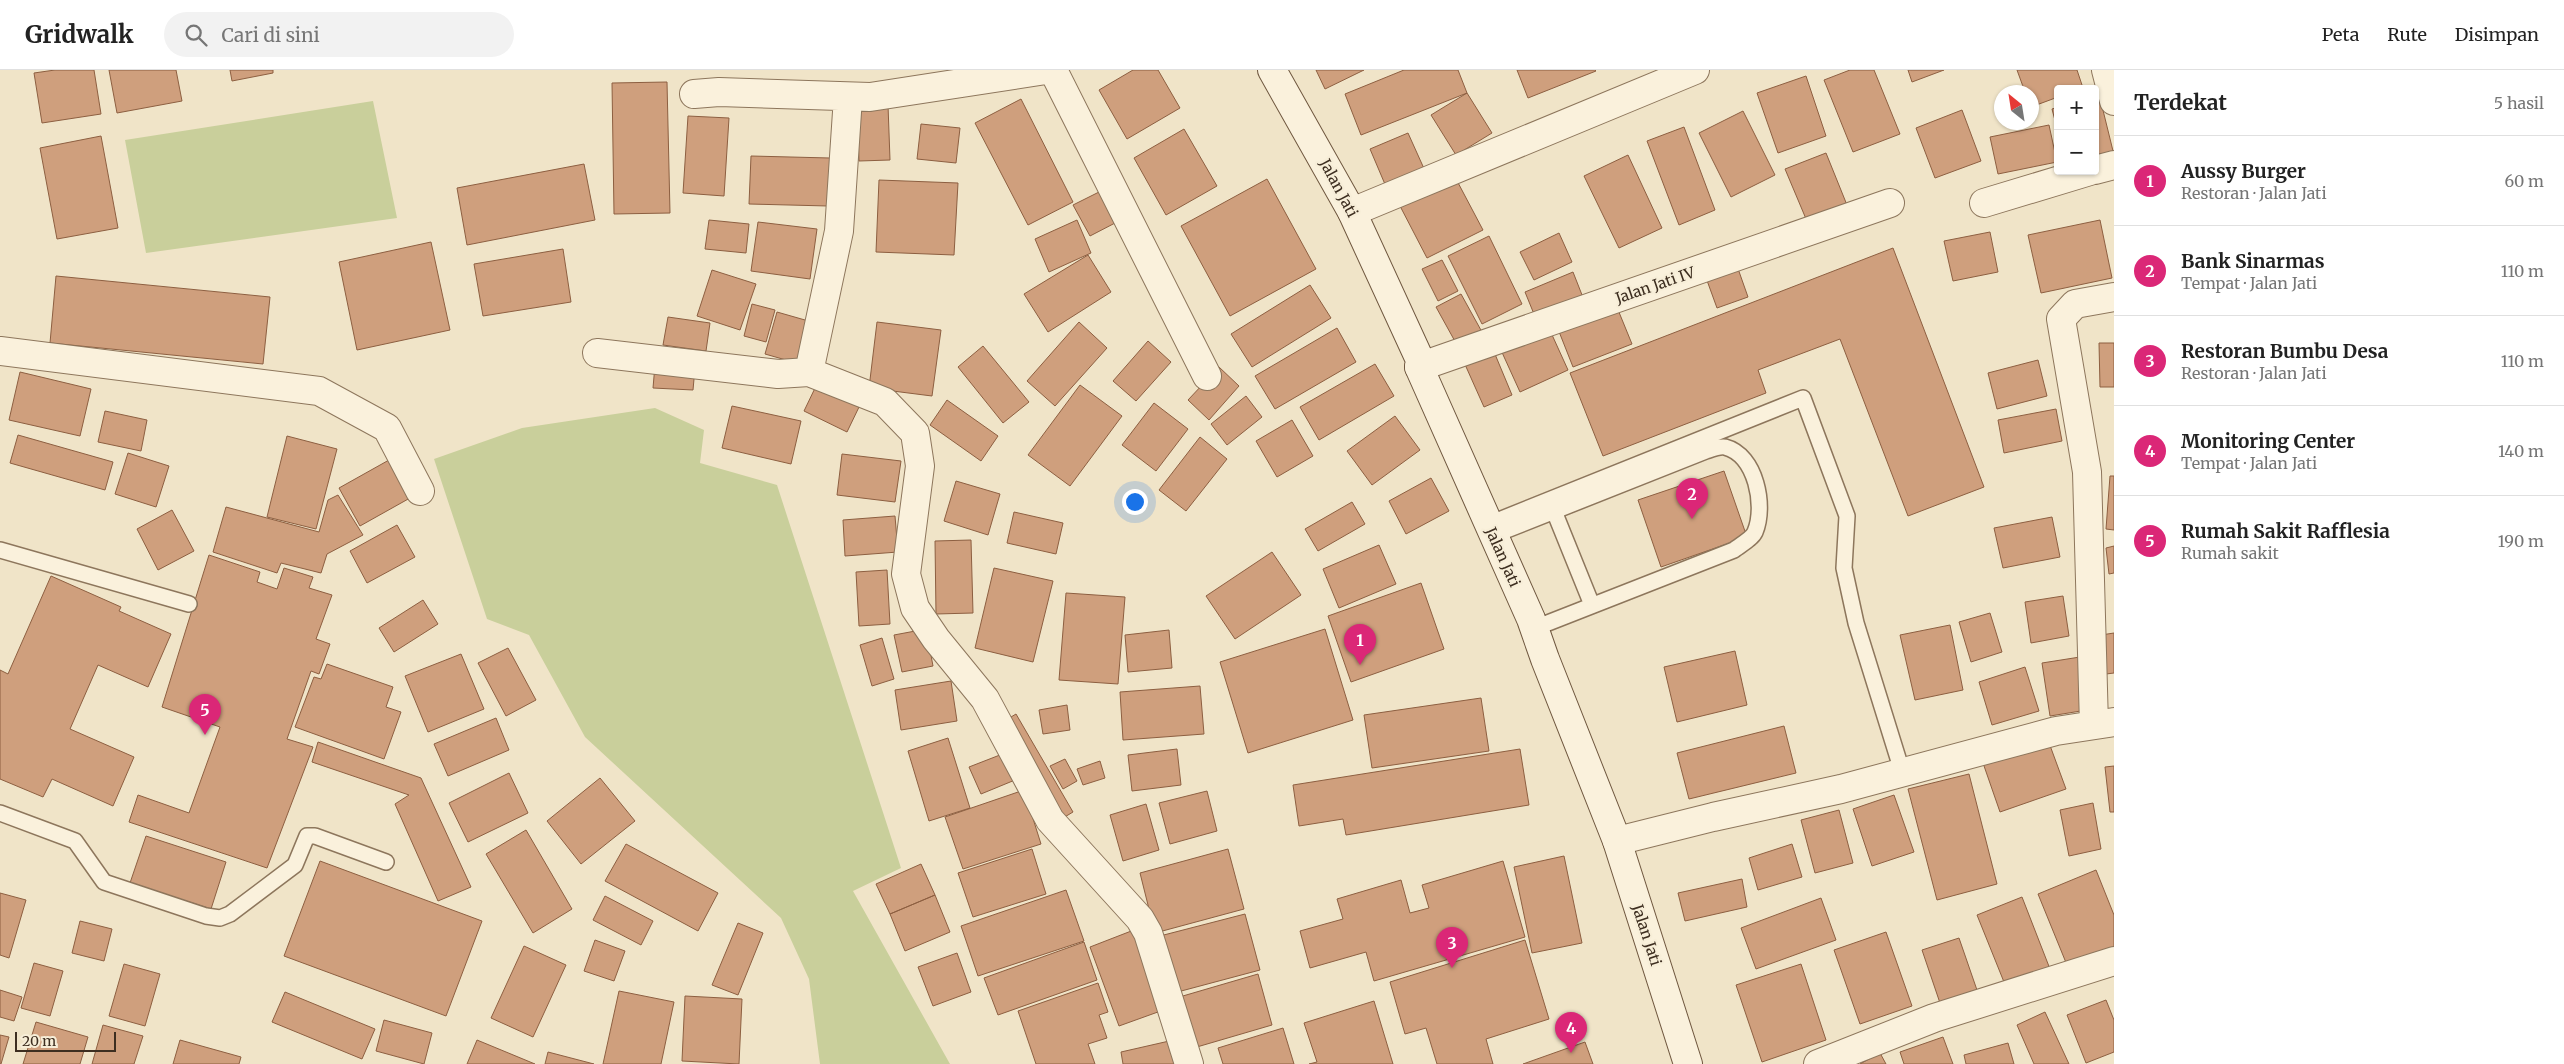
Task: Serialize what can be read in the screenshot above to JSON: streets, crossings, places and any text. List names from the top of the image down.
{
  "streets": {
    "street": ["Jalan Jati", "Jalan Jati IV"]
  },
  "crossings": [
    ["Jalan Jati", "Jalan Jati IV"]
  ],
  "scale_bar": "20 m",
  "north": "top left",
  "page": {
    "header": "Gridwalk",
    "search": "Cari di sini",
    "nav": ["Peta", "Rute", "Disimpan"],
    "heading": ["Terdekat", "5 hasil"],
    "map_buttons": ["+", "−"],
    "list": [
      {
        "mark": "1",
        "name": "Aussy Burger",
        "note": "Restoran · Jalan Jati",
        "value": "60 m"
      },
      {
        "mark": "2",
        "name": "Bank Sinarmas",
        "note": "Tempat · Jalan Jati",
        "value": "110 m"
      },
      {
        "mark": "3",
        "name": "Restoran Bumbu Desa",
        "note": "Restoran · Jalan Jati",
        "value": "110 m"
      },
      {
        "mark": "4",
        "name": "Monitoring Center",
        "note": "Tempat · Jalan Jati",
        "value": "140 m"
      },
      {
        "mark": "5",
        "name": "Rumah Sakit Rafflesia",
        "note": "Rumah sakit",
        "value": "190 m"
      }
    ],
    "pins": [
      "2",
      "1",
      "5",
      "3",
      "4"
    ],
    "scale": "20 m"
  }
}
